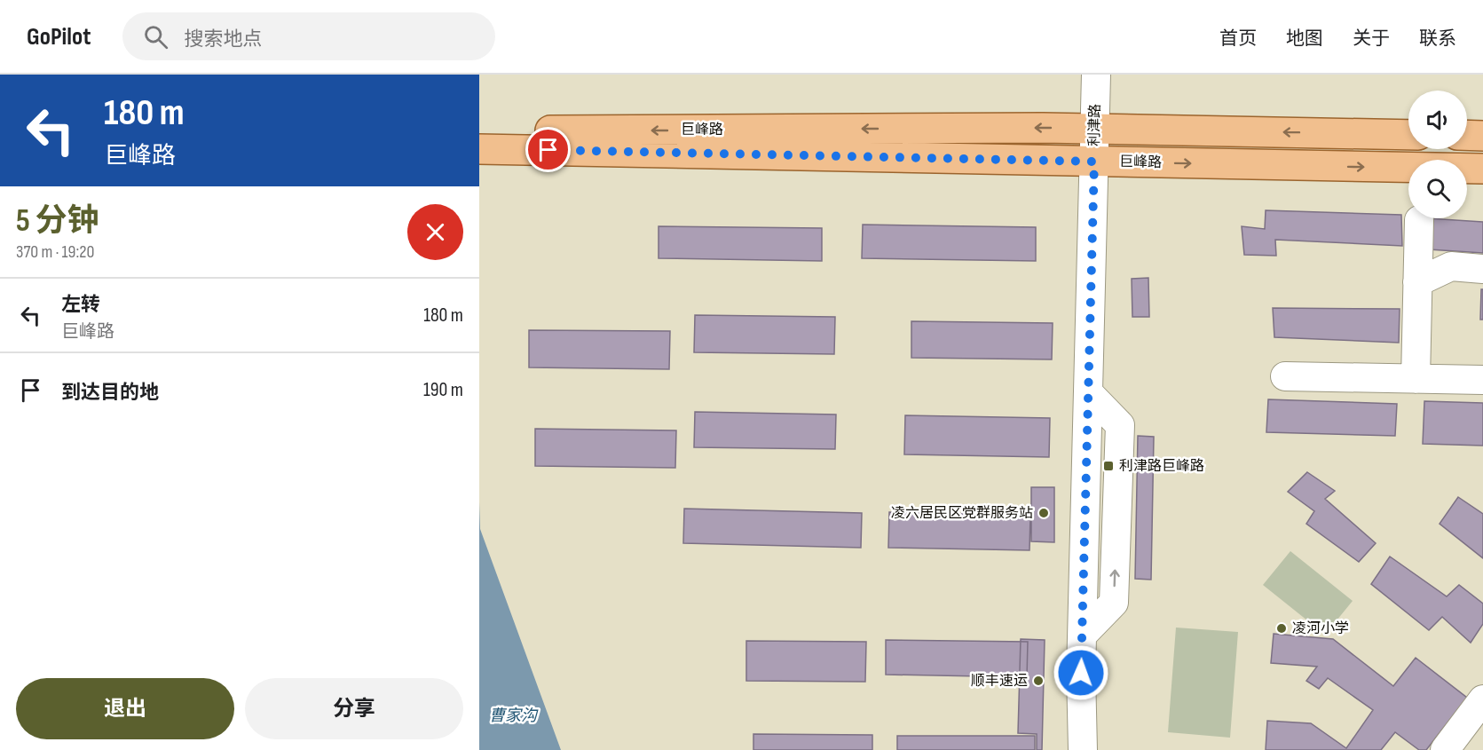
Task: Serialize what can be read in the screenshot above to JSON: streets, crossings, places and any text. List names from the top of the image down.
{
  "streets": {
    "main road": ["巨峰路"],
    "street": ["利津路"]
  },
  "crossings": [
    ["利津路", "巨峰路"]
  ],
  "water": ["曹家沟"],
  "places": {
    "transit": ["利津路巨峰路"],
    "other": ["凌六居民区党群服务站", "凌河小学", "顺丰速运"]
  },
  "page": {
    "header": "GoPilot",
    "search": "搜索地点",
    "nav": [
      "首页",
      "地图",
      "关于",
      "联系"
    ],
    "turn": ["180 m", "巨峰路"],
    "heading": ["5 分钟", "370 m · 19:20"],
    "list": [
      {
        "name": "左转",
        "note": "巨峰路",
        "value": "180 m"
      },
      {
        "name": "到达目的地",
        "value": "190 m"
      }
    ],
    "buttons": ["退出", "分享"]
  }
}
